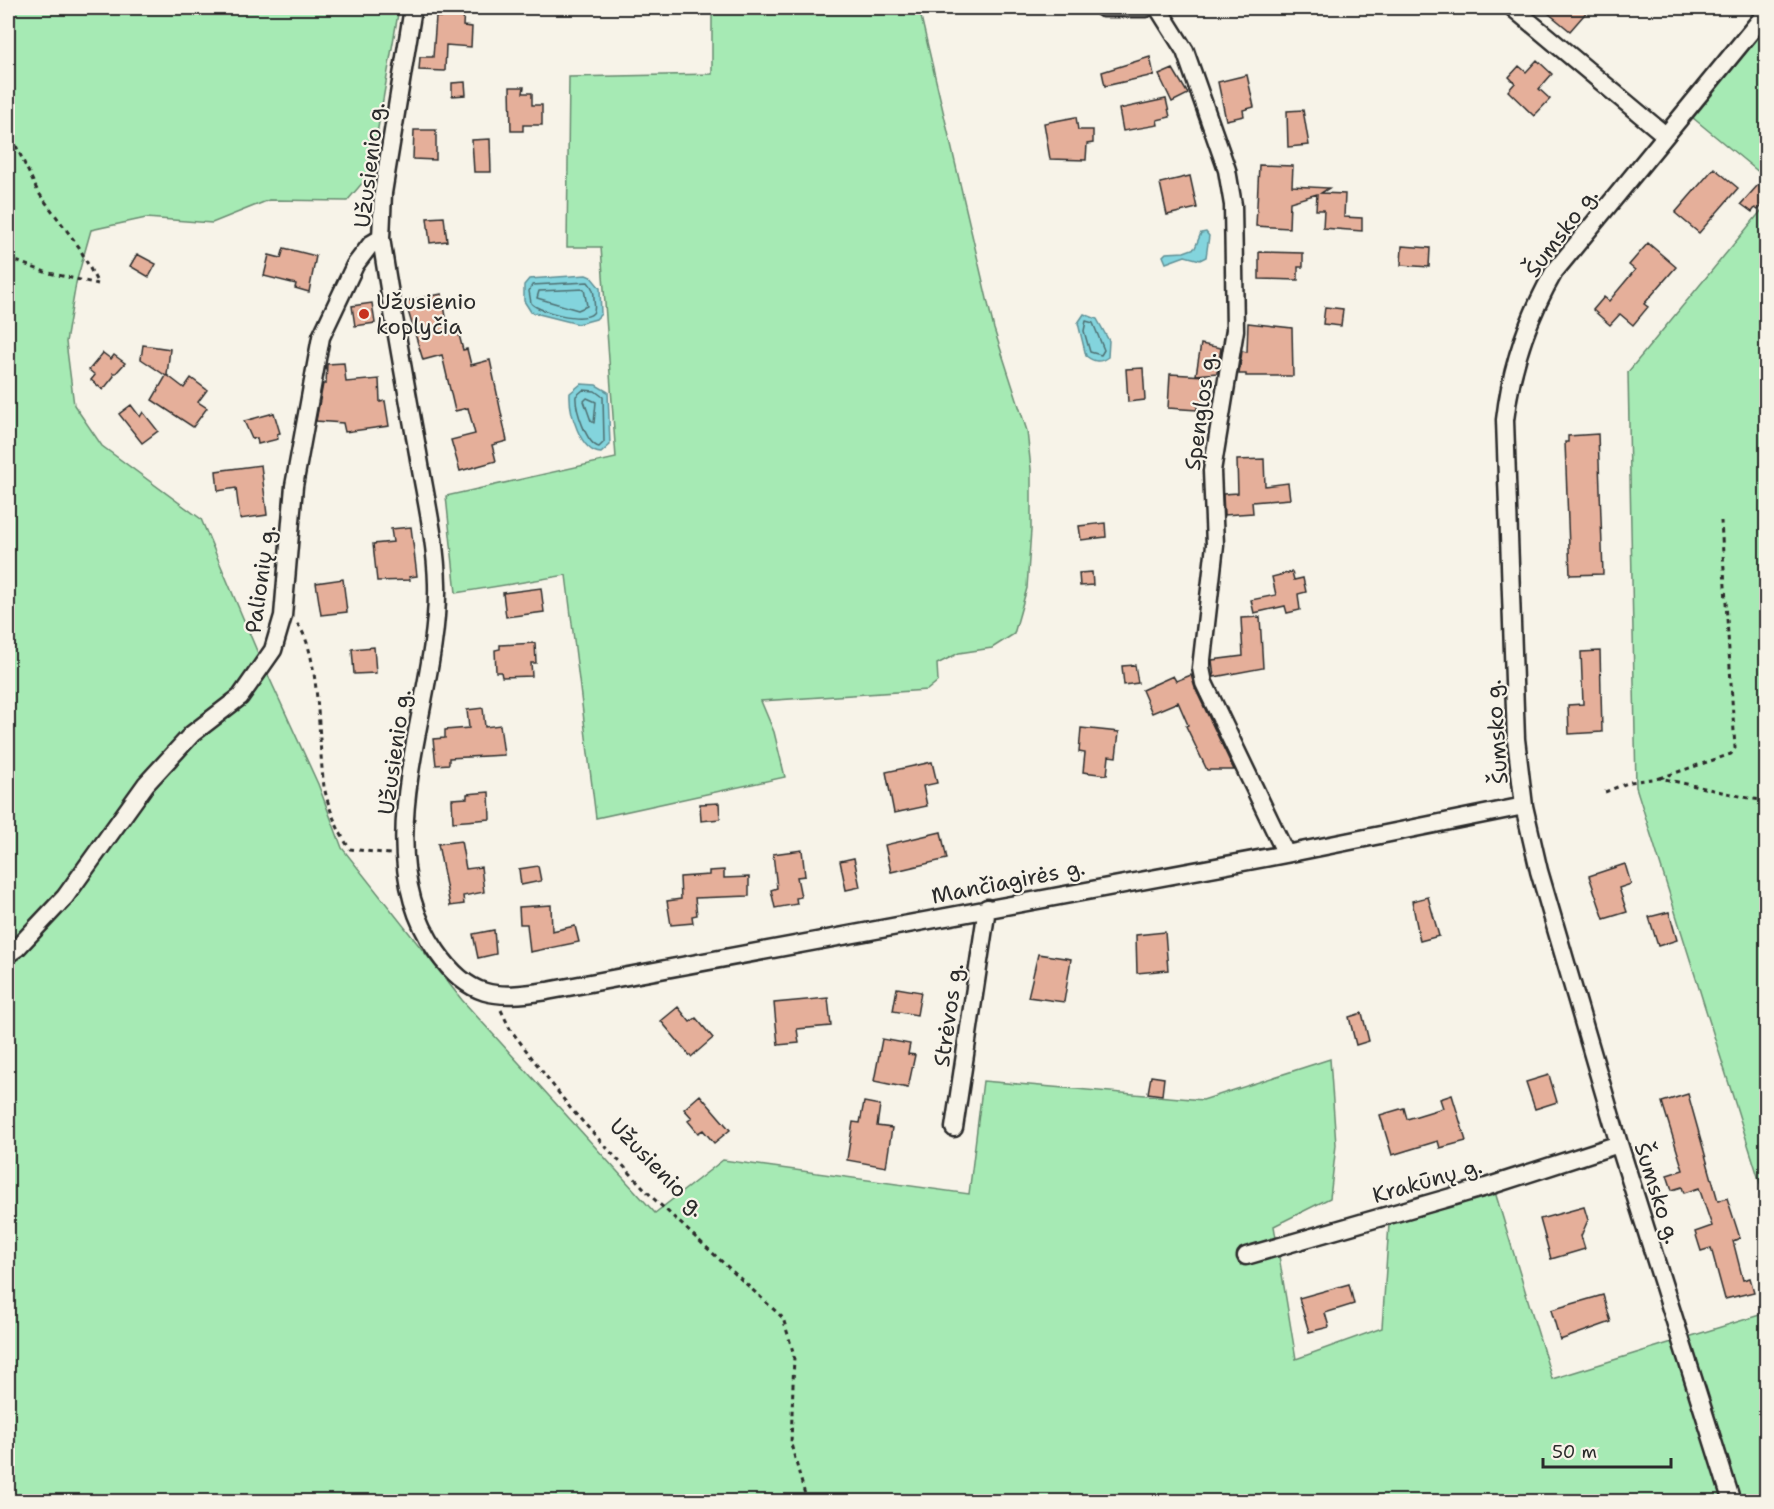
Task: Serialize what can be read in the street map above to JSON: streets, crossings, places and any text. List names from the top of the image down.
{
  "streets": {
    "street": [
      "Užusienio g.",
      "Šumsko g.",
      "Spenglos g.",
      "Palionių g.",
      "Mančiagirės g.",
      "Strėvos g.",
      "Krakūnų g."
    ]
  },
  "crossings": [
    ["Užusienio g.", "Palionių g."],
    ["Užusienio g.", "Mančiagirės g."],
    ["Šumsko g.", "Mančiagirės g."],
    ["Šumsko g.", "Krakūnų g."],
    ["Spenglos g.", "Mančiagirės g."],
    ["Mančiagirės g.", "Strėvos g."]
  ],
  "places": ["Užusienio koplyčia"],
  "scale_bar": "50 m"
}
